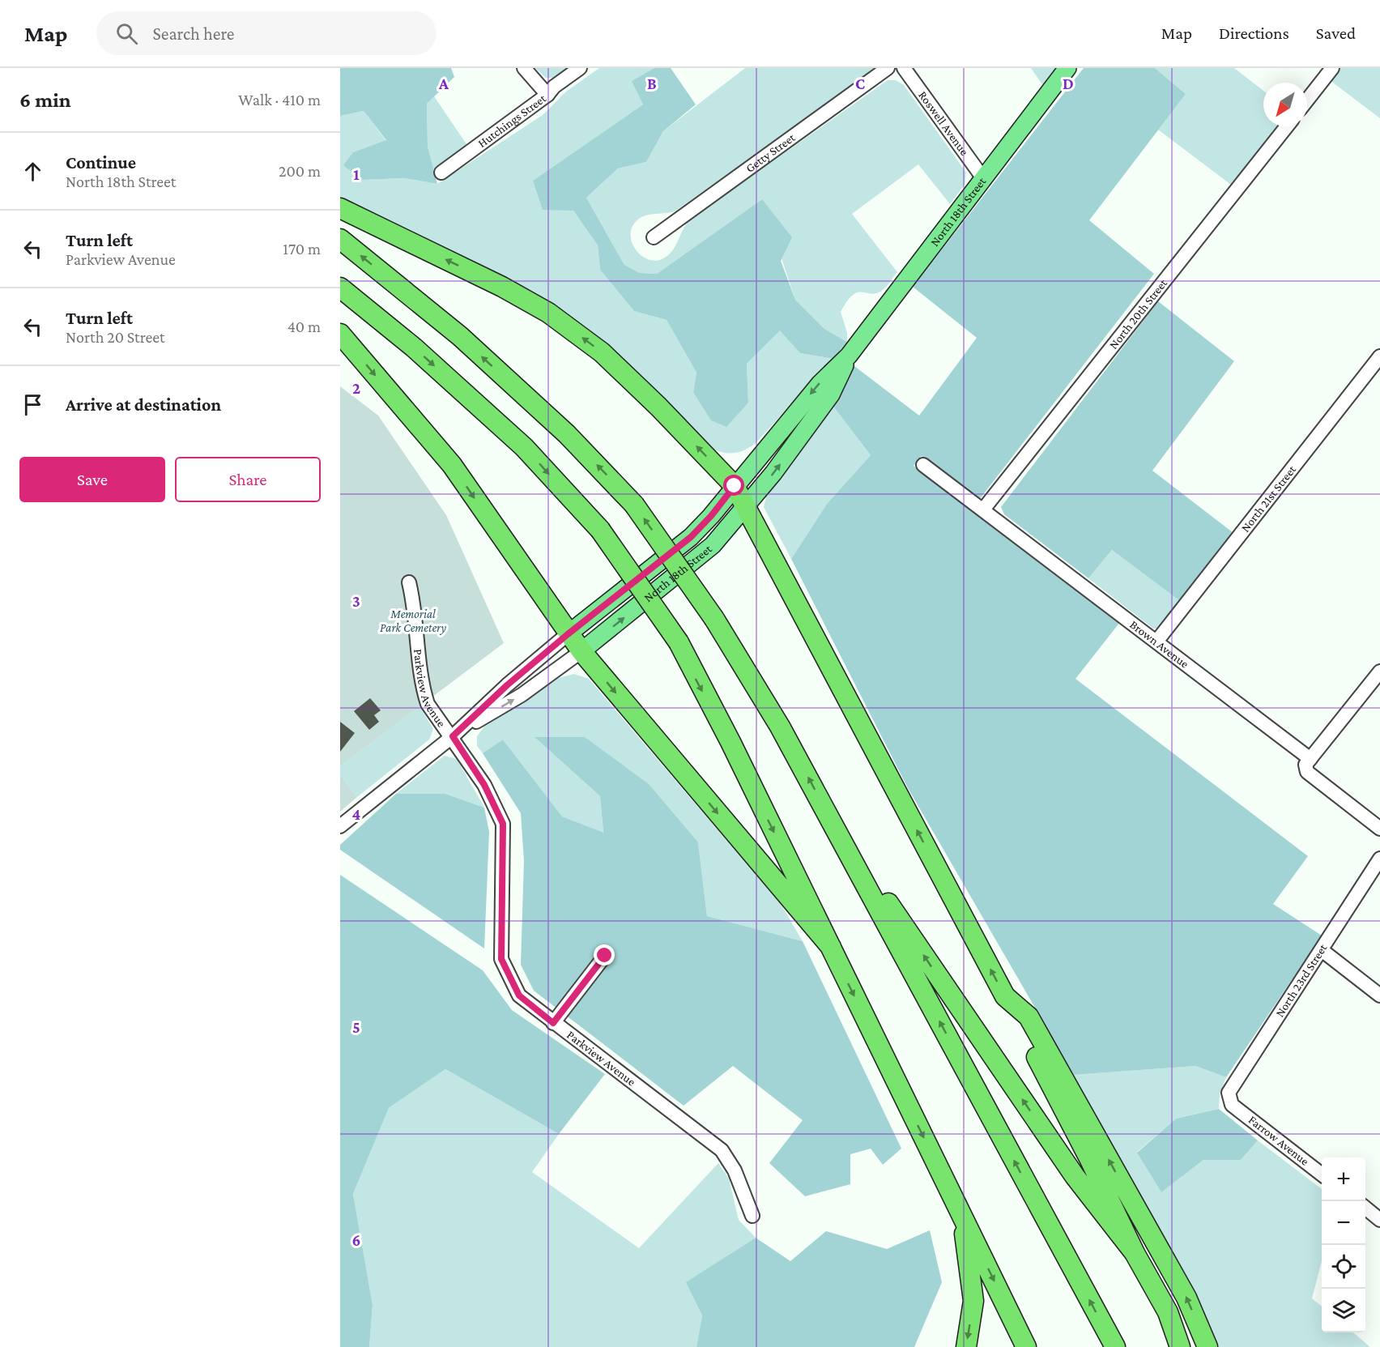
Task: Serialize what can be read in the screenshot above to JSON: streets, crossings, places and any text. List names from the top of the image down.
{
  "streets": {
    "main road": ["North 18th Street"],
    "street": [
      "Hutchings Street",
      "Roswell Avenue",
      "Getty Street",
      "North 20th Street",
      "North 21st Street",
      "Brown Avenue",
      "Parkview Avenue",
      "North 23rd Street",
      "Farrow Avenue"
    ]
  },
  "crossings": [
    ["Roswell Avenue", "North 18th Street"],
    ["North 18th Street", "Parkview Avenue"],
    ["North 20th Street", "Brown Avenue"],
    ["North 21st Street", "Brown Avenue"],
    ["North 23rd Street", "Farrow Avenue"]
  ],
  "parks": ["Memorial Park Cemetery"],
  "north": "bottom left",
  "page": {
    "header": "Map",
    "search": "Search here",
    "nav": ["Map", "Directions", "Saved"],
    "heading": ["6 min", "Walk · 410 m"],
    "list": [
      ["Continue", "North 18th Street", "200 m"],
      ["Turn left", "Parkview Avenue", "170 m"],
      ["Turn left", "North 20 Street", "40 m"],
      "Arrive at destination"
    ],
    "buttons": ["Save", "Share"],
    "map_buttons": ["+", "−"]
  },
  "grid": {
    "columns": [
      "A",
      "B",
      "C",
      "D"
    ],
    "rows": [
      "1",
      "2",
      "3",
      "4",
      "5",
      "6"
    ]
  }
}
